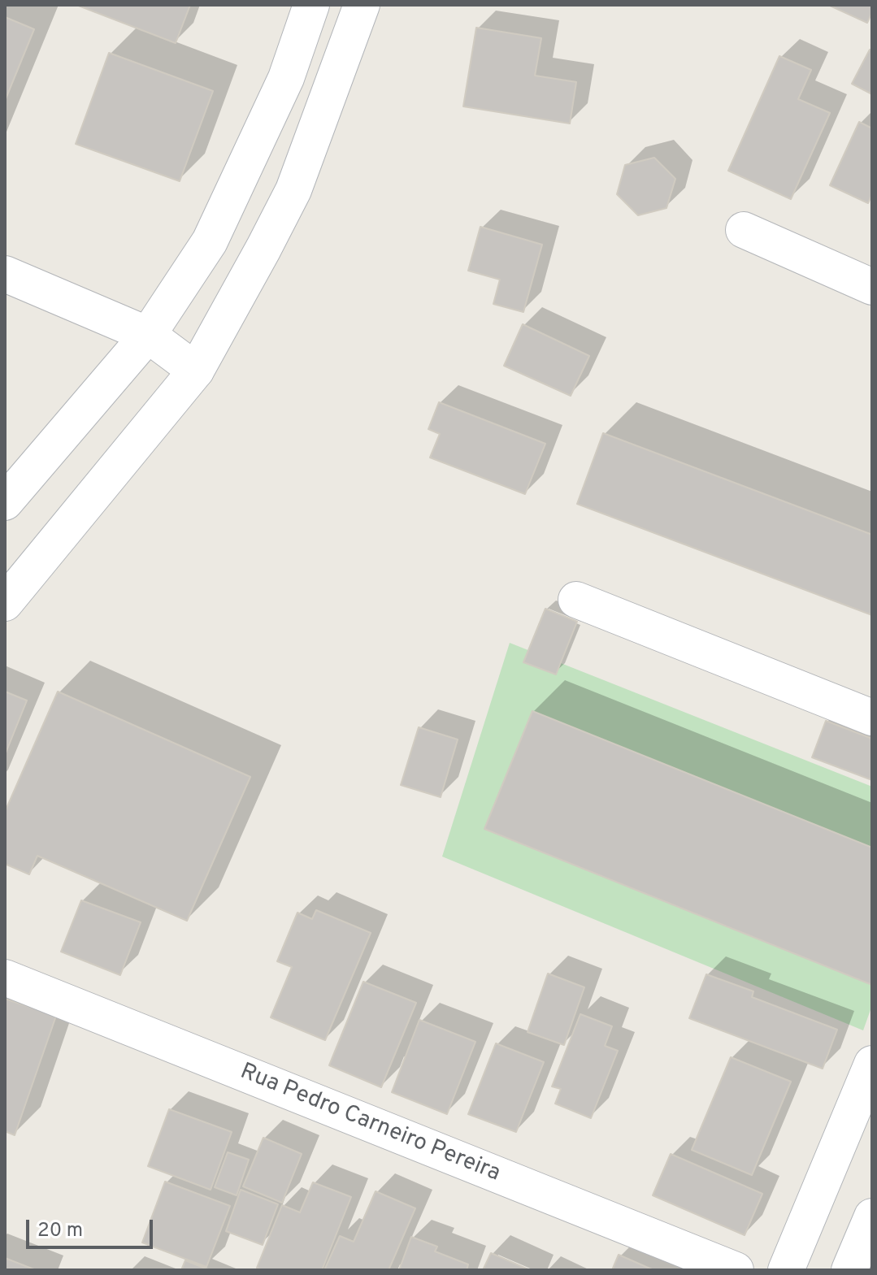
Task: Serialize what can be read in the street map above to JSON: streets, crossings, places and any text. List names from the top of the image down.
{
  "streets": {
    "main road": ["Rua Pedro Carneiro Pereira"]
  },
  "scale_bar": "20 m"
}
